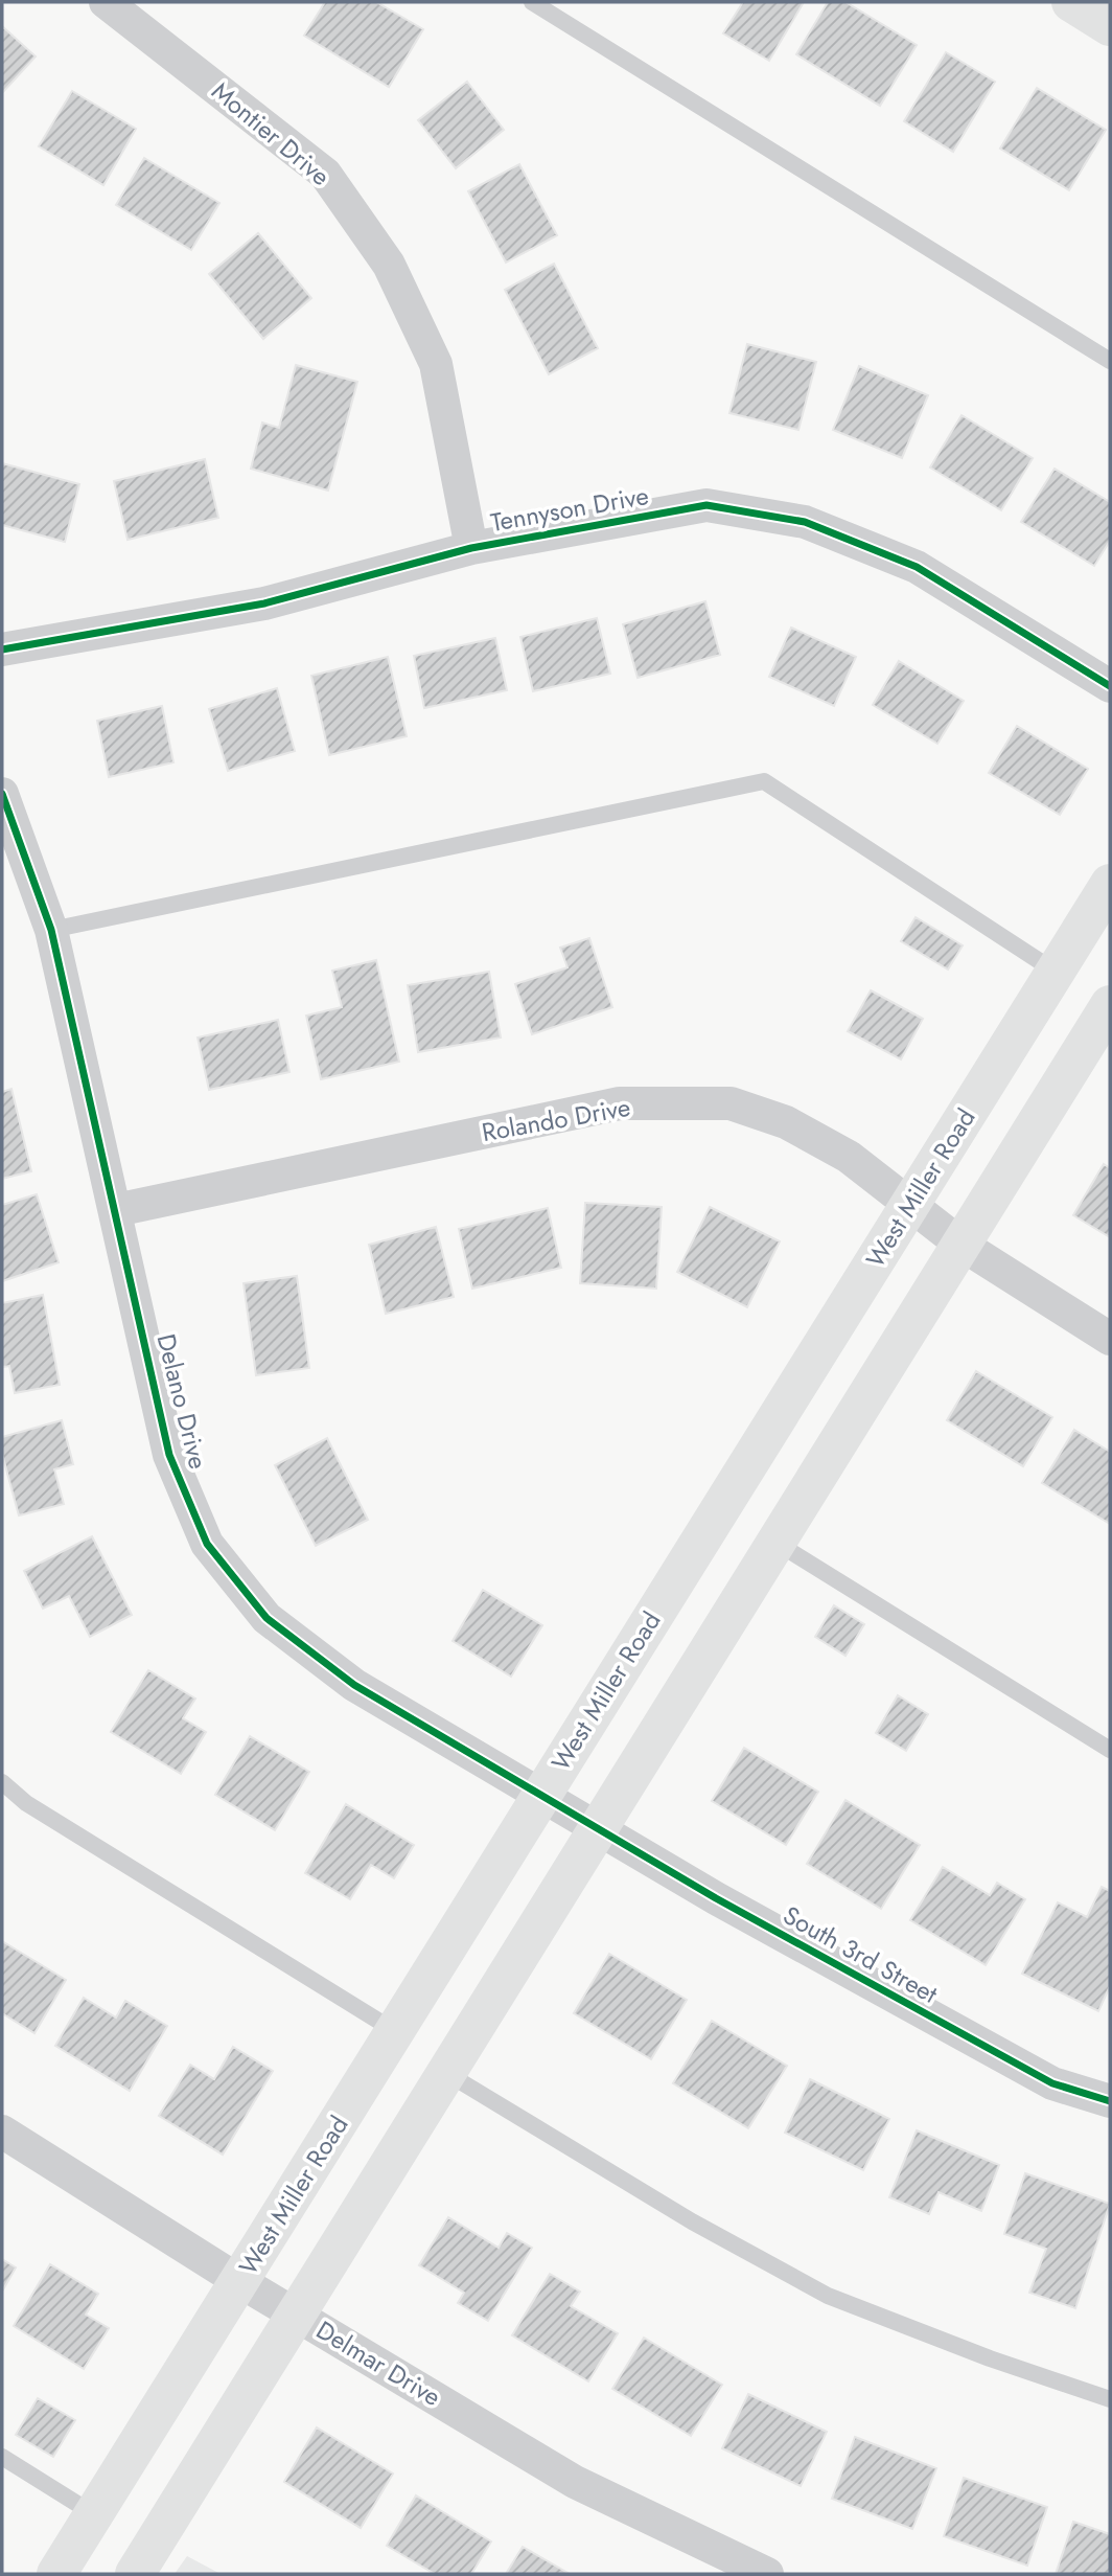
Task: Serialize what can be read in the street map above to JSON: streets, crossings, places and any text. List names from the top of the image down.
{
  "streets": {
    "main road": ["West Miller Road"],
    "street": [
      "Montier Drive",
      "Tennyson Drive",
      "Rolando Drive",
      "Delano Drive",
      "South 3rd Street",
      "Delmar Drive"
    ]
  },
  "crossings": [
    ["Montier Drive", "Tennyson Drive"],
    ["Rolando Drive", "West Miller Road"],
    ["Rolando Drive", "Delano Drive"],
    ["West Miller Road", "Delano Drive"],
    ["West Miller Road", "Delmar Drive"],
    ["Delano Drive", "South 3rd Street"]
  ]
}
